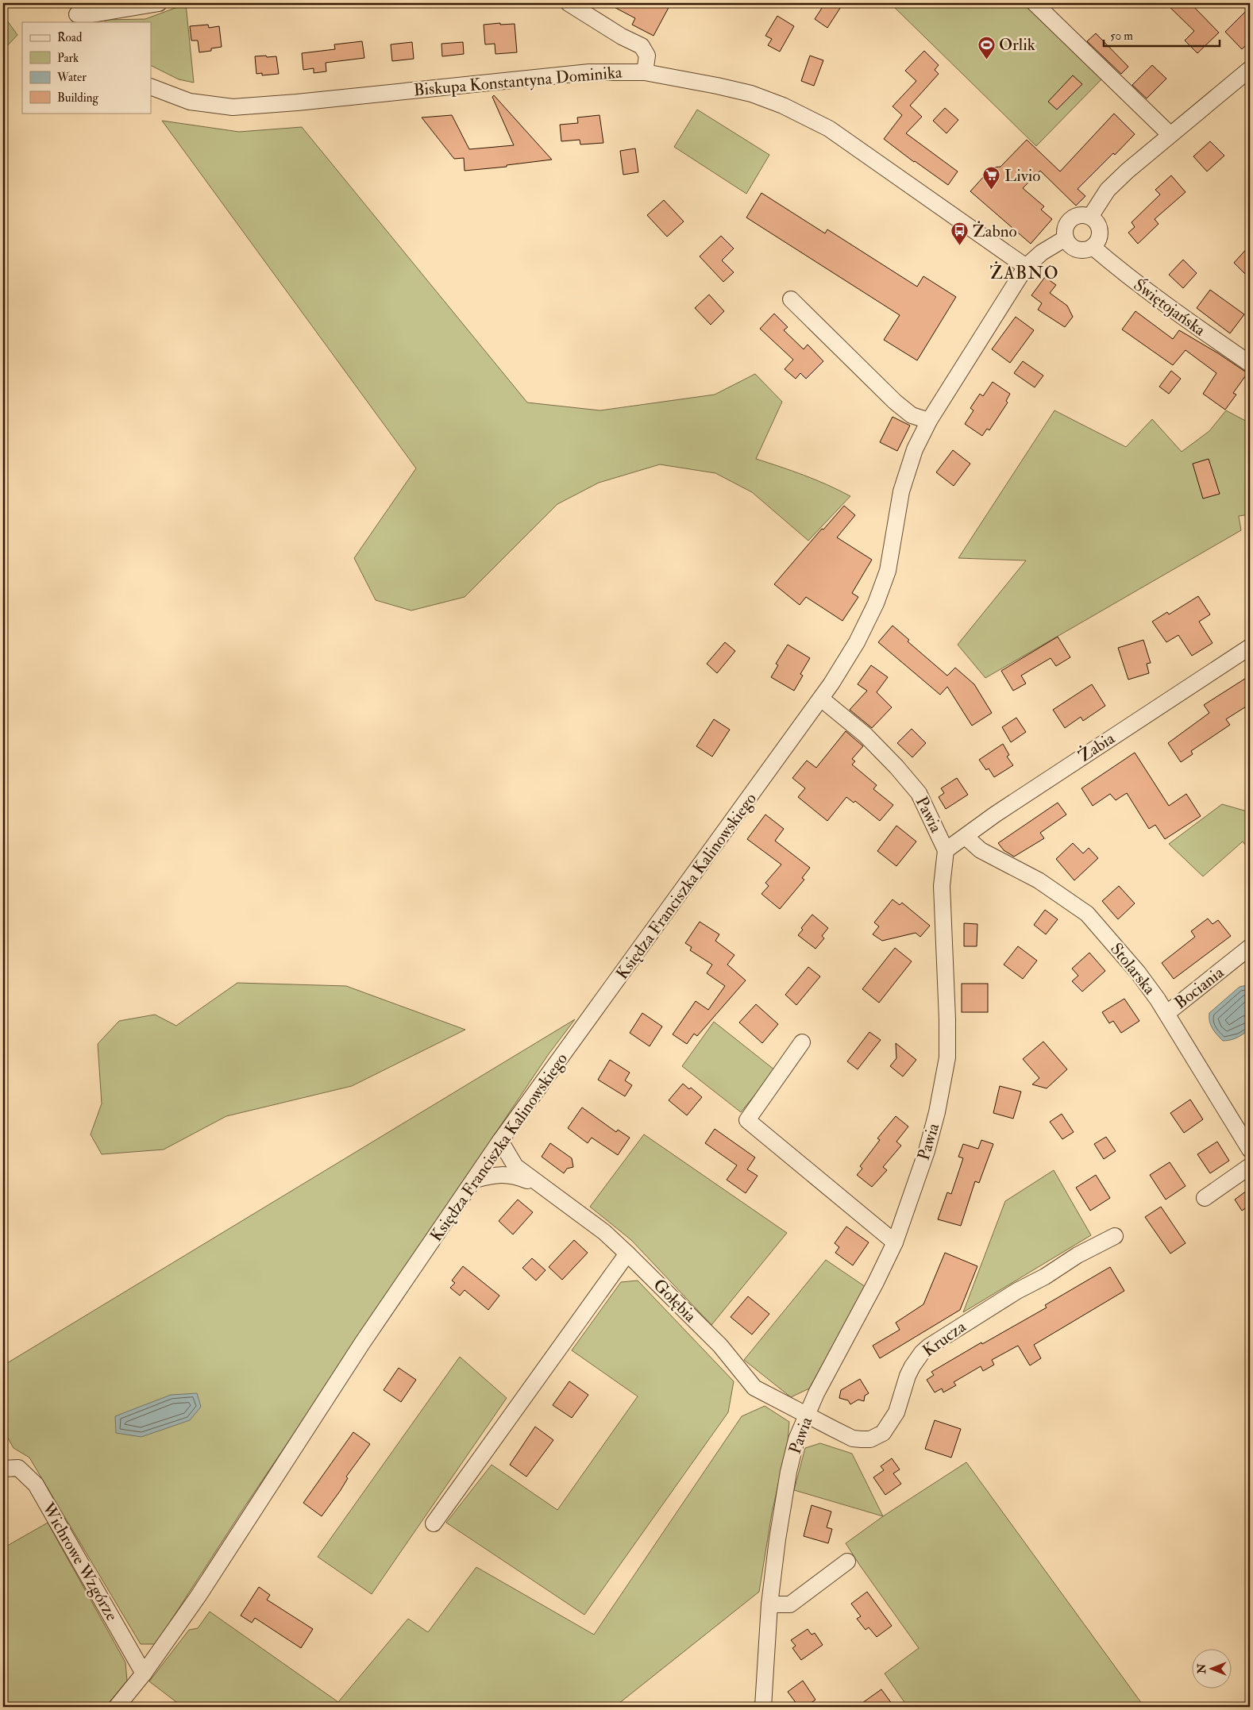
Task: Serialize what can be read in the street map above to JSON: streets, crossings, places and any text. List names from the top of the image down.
{
  "streets": {
    "street": [
      "Biskupa Konstantyna Dominika",
      "Świętojańska",
      "Żabia",
      "Pawia",
      "Księdza Franciszka Kalinowskiego",
      "Stolarska",
      "Bociania",
      "Gołębia",
      "Krucza",
      "Wichrowe Wzgórze"
    ]
  },
  "crossings": [
    ["Biskupa Konstantyna Dominika", "Księdza Franciszka Kalinowskiego"],
    ["Świętojańska", "Księdza Franciszka Kalinowskiego"],
    ["Żabia", "Pawia"],
    ["Żabia", "Stolarska"],
    ["Pawia", "Księdza Franciszka Kalinowskiego"],
    ["Pawia", "Gołębia"],
    ["Pawia", "Krucza"],
    ["Księdza Franciszka Kalinowskiego", "Gołębia"],
    ["Księdza Franciszka Kalinowskiego", "Wichrowe Wzgórze"],
    ["Stolarska", "Bociania"],
    ["Gołębia", "Krucza"]
  ],
  "districts": ["ŻABNO"],
  "places": {
    "sports": ["Orlik"],
    "supermarket": ["Livio"],
    "bus stop": ["Żabno"]
  },
  "legend": [
    "Road",
    "Park",
    "Water",
    "Building"
  ],
  "scale_bar": "50 m",
  "north": "left"
}
